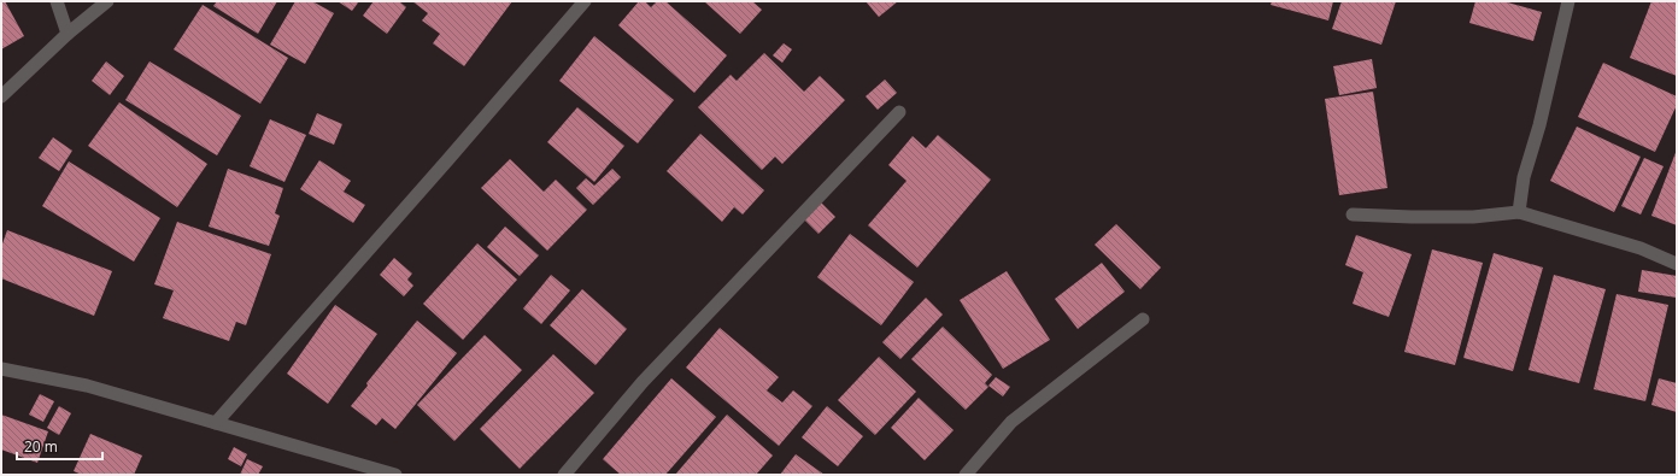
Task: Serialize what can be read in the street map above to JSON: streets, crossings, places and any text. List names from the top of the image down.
{
  "scale_bar": "20 m"
}
